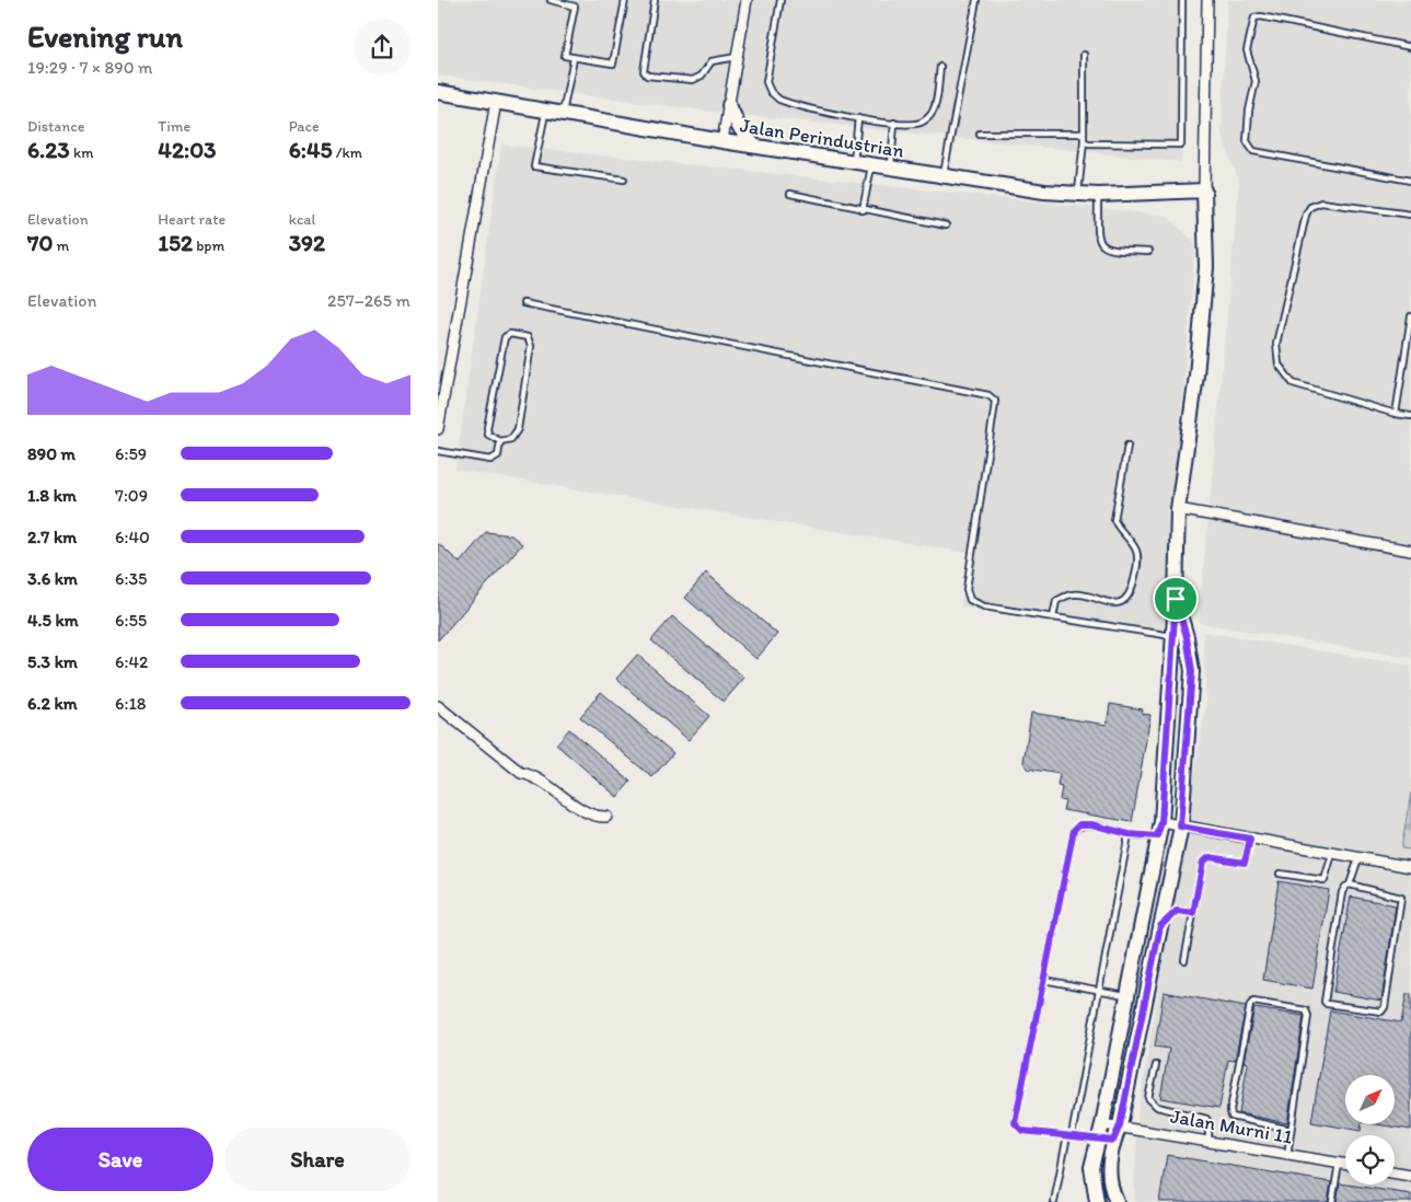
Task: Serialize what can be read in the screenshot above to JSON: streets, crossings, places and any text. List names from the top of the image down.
{
  "streets": {
    "main road": ["Jalan Perindustrian"],
    "street": ["Jalan Murni 11"]
  },
  "north": "top right",
  "page": {
    "heading": ["Evening run", "19:29 · 7 × 890 m"],
    "stats": [
      ["Distance", "6.23 km"],
      ["Time", "42:03"],
      ["Pace", "6:45 /km"],
      ["Elevation", "70 m"],
      ["Heart rate", "152 bpm"],
      ["kcal", "392"]
    ],
    "chart": ["Elevation", "257–265 m"],
    "list": [
      {
        "name": "890 m",
        "note": "6:59"
      },
      {
        "name": "1.8 km",
        "note": "7:09"
      },
      {
        "name": "2.7 km",
        "note": "6:40"
      },
      {
        "name": "3.6 km",
        "note": "6:35"
      },
      {
        "name": "4.5 km",
        "note": "6:55"
      },
      {
        "name": "5.3 km",
        "note": "6:42"
      },
      {
        "name": "6.2 km",
        "note": "6:18"
      }
    ],
    "buttons": ["Save", "Share"]
  }
}
